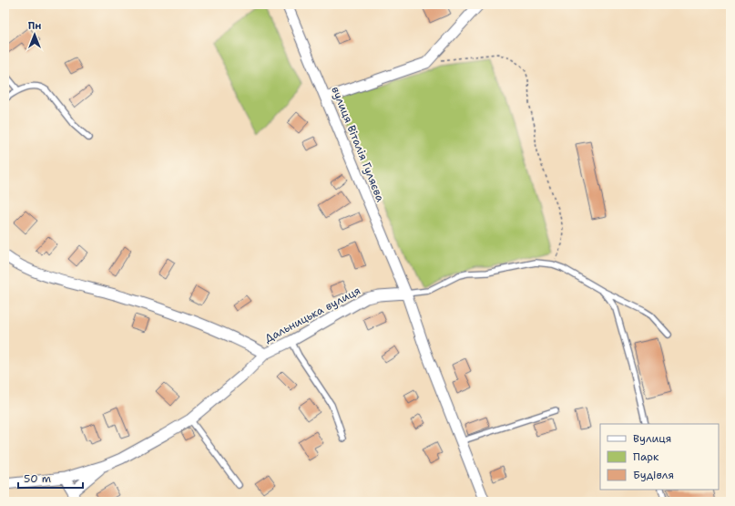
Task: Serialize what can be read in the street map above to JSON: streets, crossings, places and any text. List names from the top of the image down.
{
  "streets": {
    "street": ["вулиця Віталія Гуляєва", "Дальницька вулиця"]
  },
  "crossings": [
    ["вулиця Віталія Гуляєва", "Дальницька вулиця"]
  ],
  "legend": ["Вулиця", "Парк", "Будівля"],
  "scale_bar": "50 m",
  "north": "top"
}
